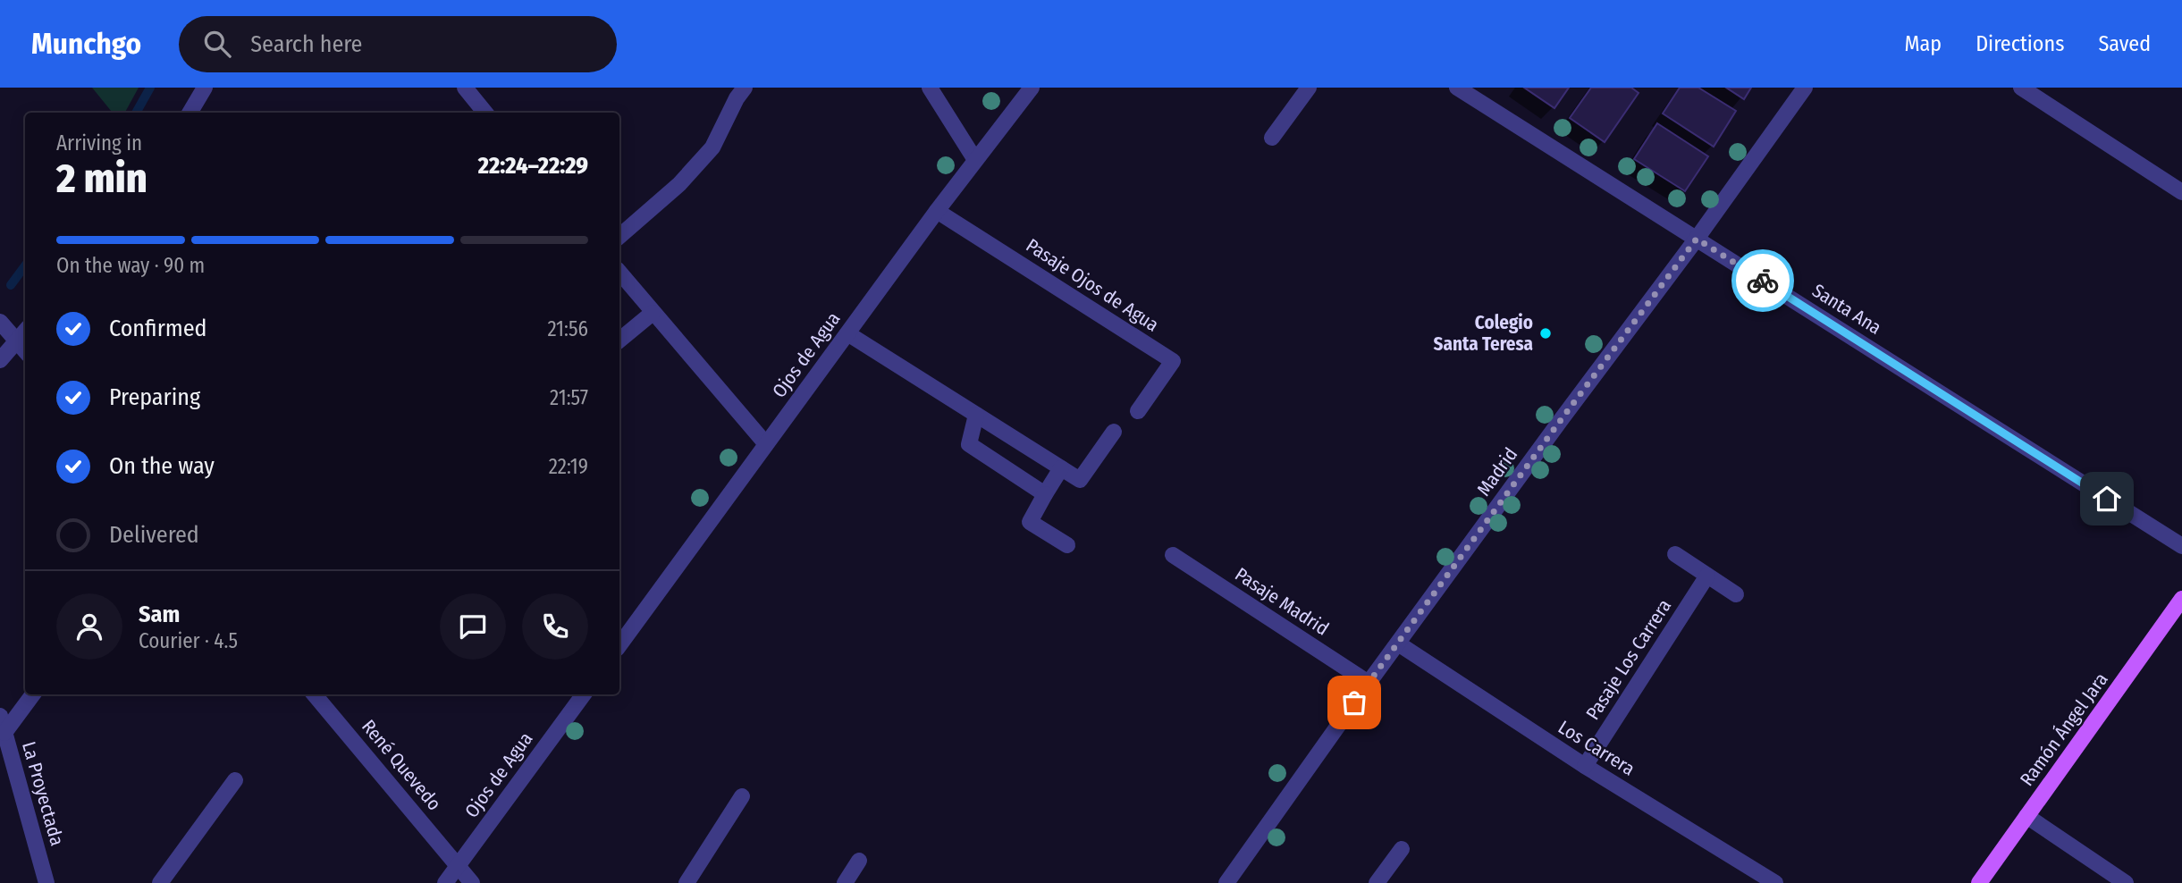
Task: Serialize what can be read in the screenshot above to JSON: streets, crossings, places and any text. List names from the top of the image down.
{
  "streets": {
    "main road": ["Ramón Ángel Jara"],
    "street": [
      "Pasaje Ojos de Agua",
      "Santa Ana",
      "Ojos de Agua",
      "Madrid",
      "Pasaje Madrid",
      "Pasaje Los Carrera",
      "Los Carrera",
      "René Quevedo",
      "La Proyectada"
    ]
  },
  "crossings": [
    ["Pasaje Ojos de Agua", "Ojos de Agua"],
    ["Santa Ana", "Madrid"],
    ["Ojos de Agua", "René Quevedo"],
    ["Madrid", "Pasaje Madrid"],
    ["Madrid", "Los Carrera"],
    ["Pasaje Los Carrera", "Los Carrera"]
  ],
  "places": ["Colegio Santa Teresa"],
  "page": {
    "header": "Munchgo",
    "search": "Search here",
    "nav": ["Map", "Directions", "Saved"],
    "heading": ["2 min", "Arriving in", "22:24–22:29"],
    "panel": ["Sam", "Courier · 4.5"],
    "bar": "On the way · 90 m",
    "list": [
      ["Confirmed", "21:56"],
      ["Preparing", "21:57"],
      ["On the way", "22:19"],
      "Delivered"
    ]
  }
}
